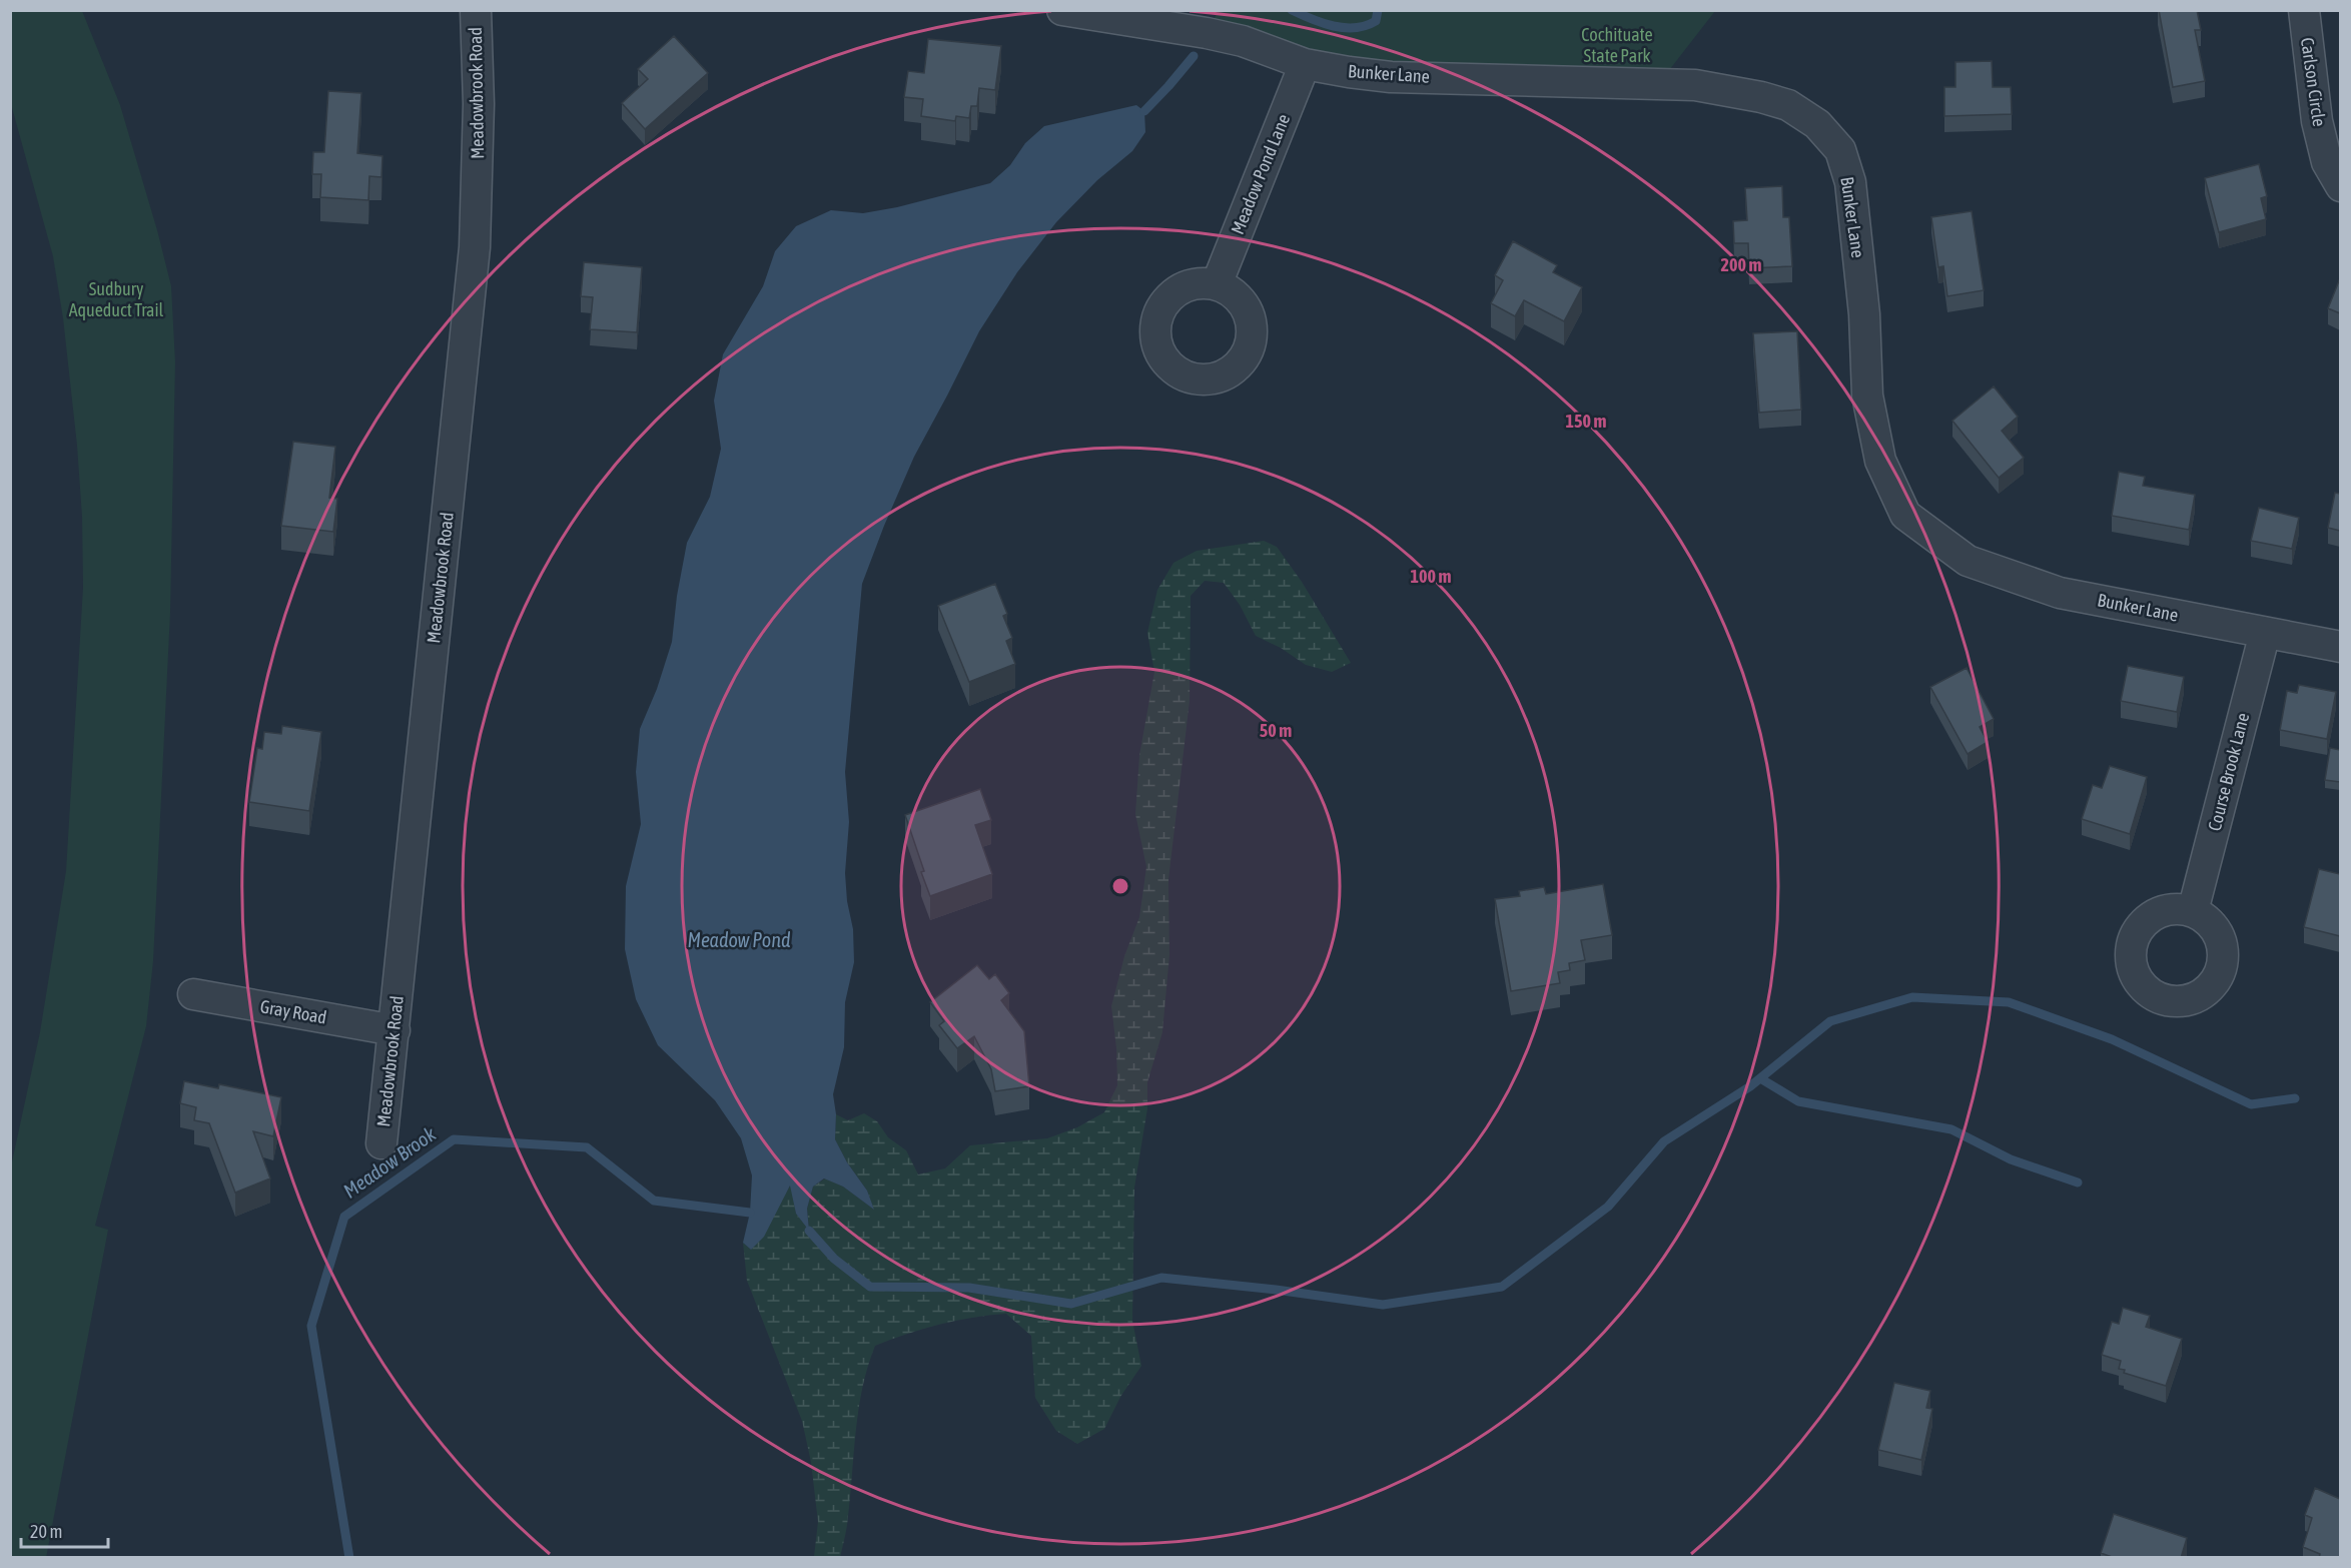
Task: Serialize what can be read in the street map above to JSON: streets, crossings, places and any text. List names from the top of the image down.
{
  "streets": {
    "street": [
      "Bunker Lane",
      "Carlson Circle",
      "Meadowbrook Road",
      "Meadow Pond Lane",
      "Course Brook Lane",
      "Gray Road"
    ]
  },
  "crossings": [
    ["Bunker Lane", "Meadow Pond Lane"],
    ["Bunker Lane", "Course Brook Lane"],
    ["Meadowbrook Road", "Gray Road"]
  ],
  "water": ["Meadow Pond", "Meadow Brook"],
  "parks": ["Cochituate State Park", "Sudbury Aqueduct Trail"],
  "scale_bar": "20 m",
  "rings": [
    "200 m",
    "150 m",
    "100 m",
    "50 m"
  ]
}
